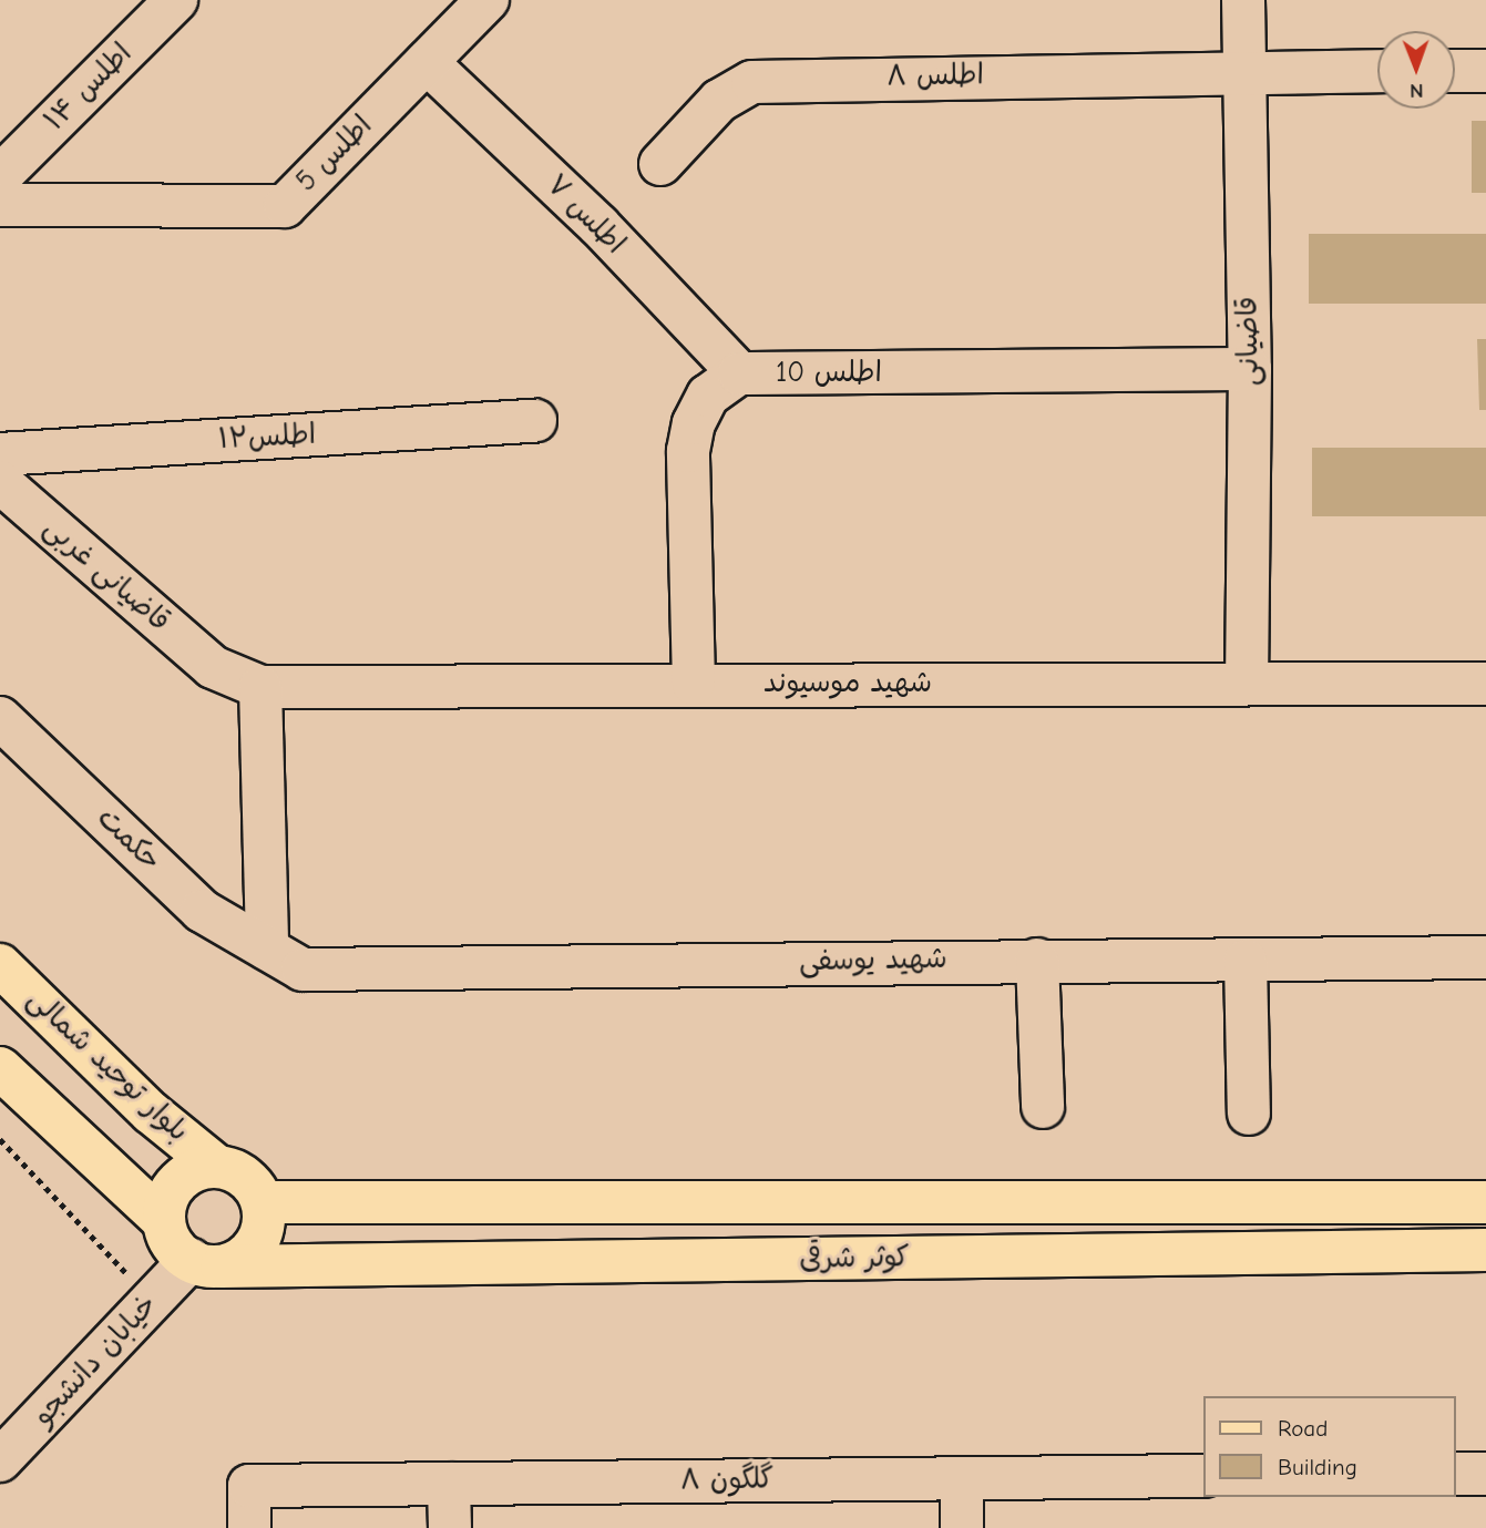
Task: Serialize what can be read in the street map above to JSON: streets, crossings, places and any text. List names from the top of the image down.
{
  "streets": {
    "main road": ["بلوار توحید شمالی", "کوثر شرقی"],
    "street": [
      "اطلس ۸",
      "اطلس ۱۴",
      "اطلس 5",
      "اطلس ۷",
      "قاضیانی",
      "اطلس 10",
      "اطلس۱۲",
      "قاضیانی غربی",
      "شهید موسیوند",
      "حکمت",
      "شهید یوسفی",
      "خیابان دانشجو",
      "گلگون ۸"
    ]
  },
  "crossings": [
    ["اطلس ۸", "قاضیانی"],
    ["اطلس 5", "اطلس ۷"],
    ["اطلس ۷", "اطلس 10"],
    ["قاضیانی", "اطلس 10"],
    ["قاضیانی", "شهید موسیوند"],
    ["اطلس 10", "شهید موسیوند"],
    ["قاضیانی غربی", "شهید موسیوند"],
    ["حکمت", "شهید یوسفی"],
    ["بلوار توحید شمالی", "کوثر شرقی"],
    ["بلوار توحید شمالی", "خیابان دانشجو"],
    ["کوثر شرقی", "خیابان دانشجو"]
  ],
  "legend": ["Road", "Building"],
  "north": "bottom"
}
